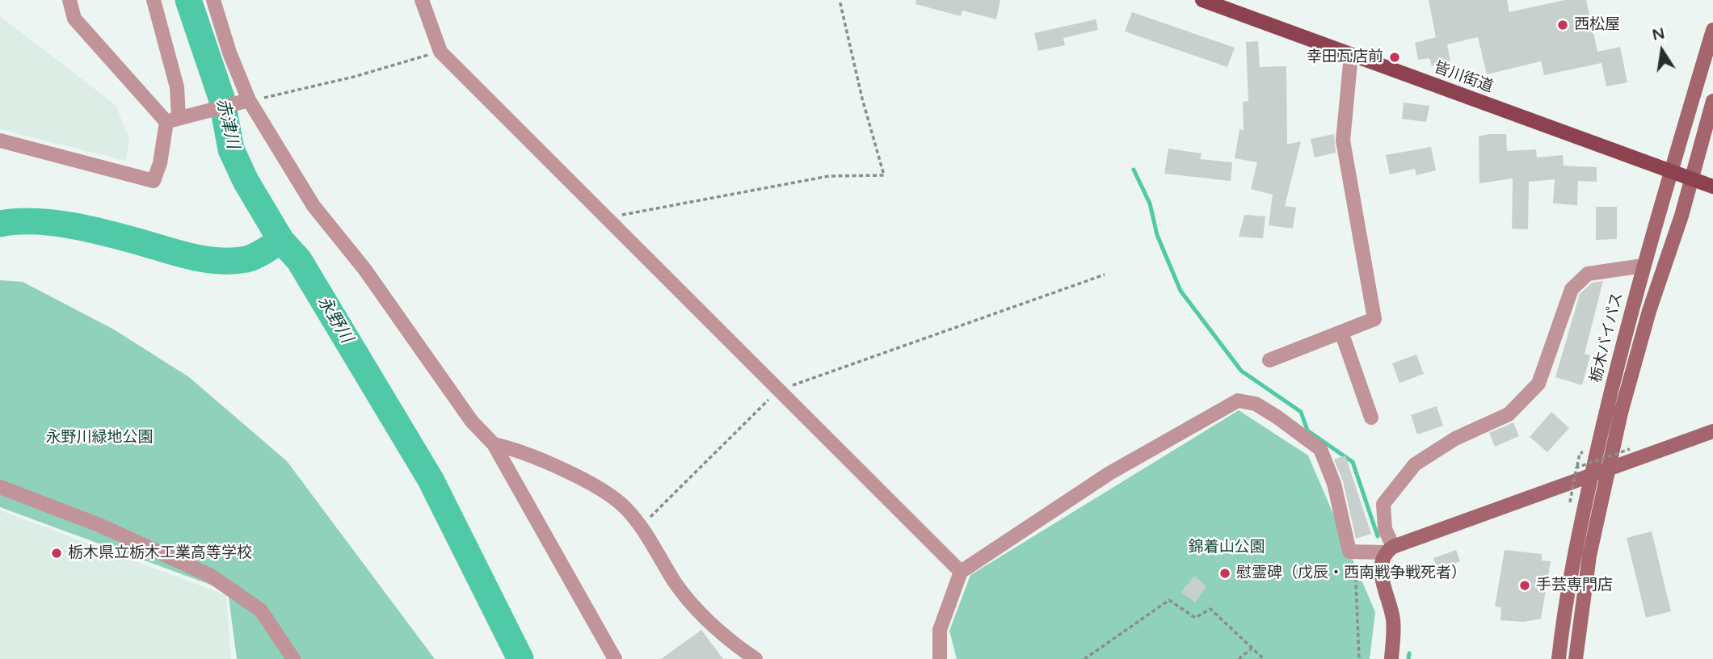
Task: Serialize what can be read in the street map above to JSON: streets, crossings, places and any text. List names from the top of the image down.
{
  "streets": {
    "main road": ["皆川街道", "栃木バイパス"]
  },
  "crossings": [
    ["皆川街道", "栃木バイパス"]
  ],
  "water": ["赤津川", "永野川"],
  "parks": ["永野川緑地公園", "錦着山公園"],
  "places": [
    "西松屋",
    "幸田瓦店前",
    "栃木県立栃木工業高等学校",
    "慰霊碑（戊辰・西南戦争戦死者）",
    "手芸専門店"
  ],
  "north": "top"
}
